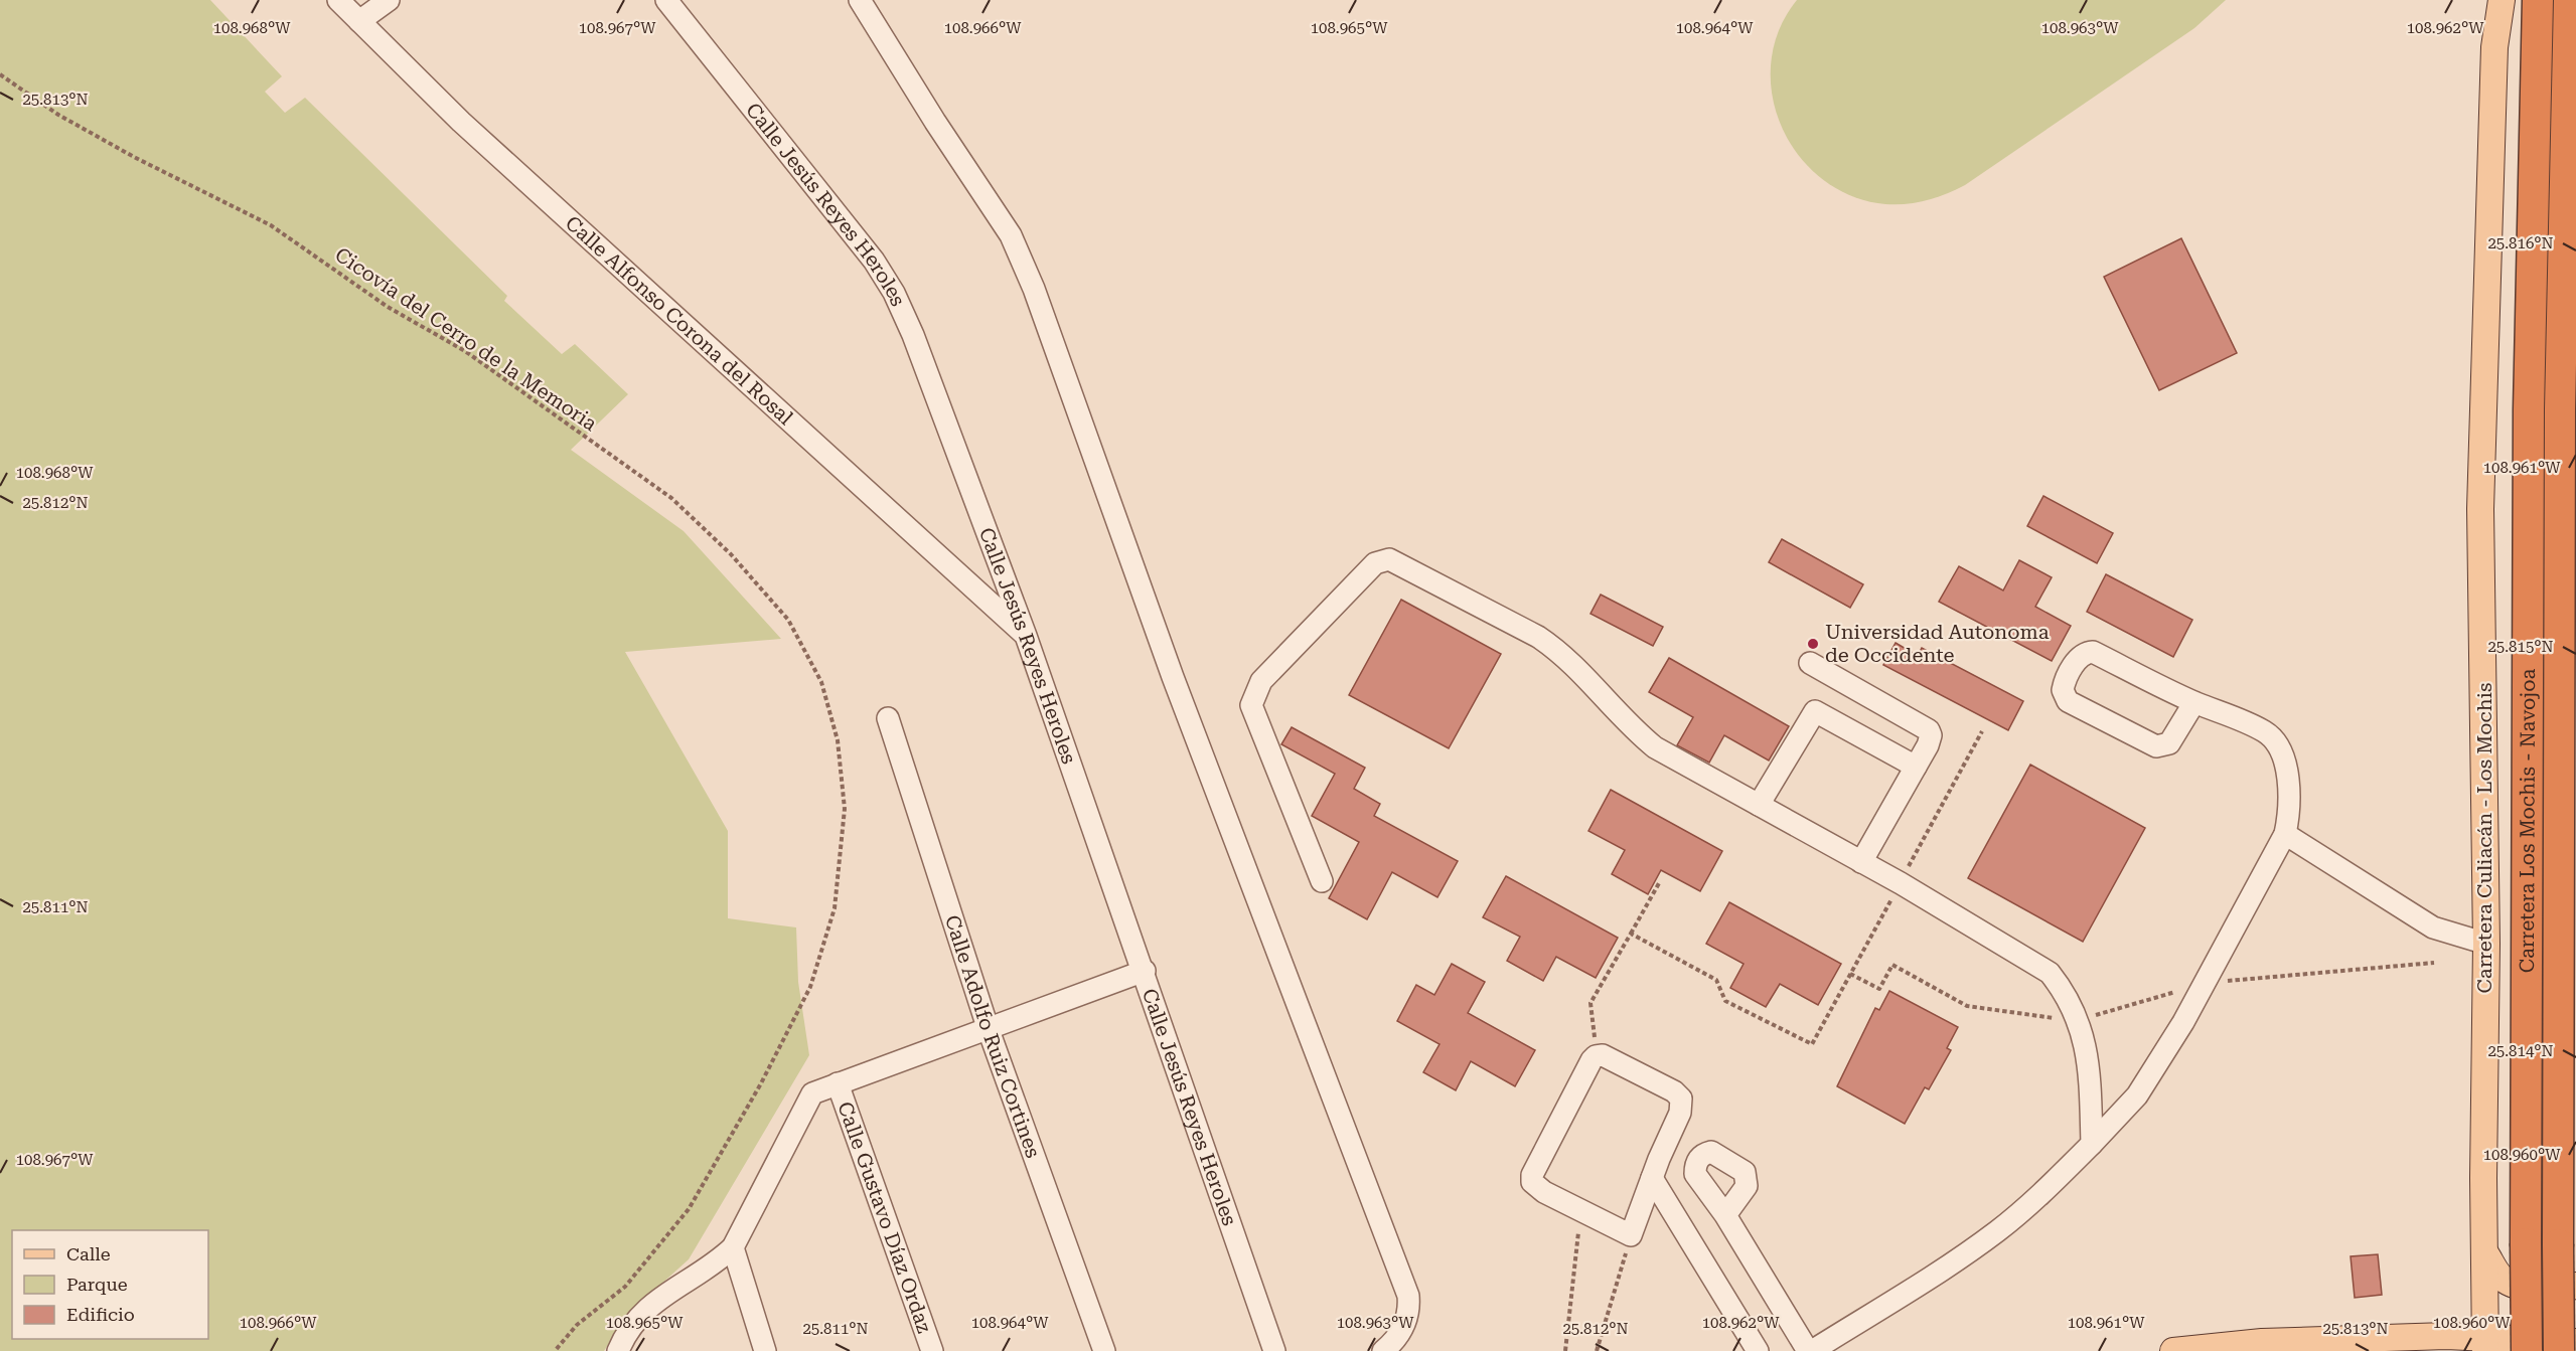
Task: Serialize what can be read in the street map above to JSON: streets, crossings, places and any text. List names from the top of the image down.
{
  "streets": {
    "highway": ["Carretera Los Mochis - Navojoa"],
    "main road": ["Carretera Culiacán - Los Mochis"],
    "street": [
      "Calle Jesús Reyes Heroles",
      "Calle Alfonso Corona del Rosal",
      "Calle Adolfo Ruiz Cortines",
      "Calle Gustavo Díaz Ordaz"
    ],
    "path": ["Cicovía del Cerro de la Memoria"]
  },
  "crossings": [
    ["Calle Jesús Reyes Heroles", "Calle Alfonso Corona del Rosal"]
  ],
  "places": ["Universidad Autonoma de Occidente"],
  "legend": ["Calle", "Parque", "Edificio"],
  "coordinates": [
    "108.968°W",
    "108.967°W",
    "108.966°W",
    "108.965°W",
    "108.964°W",
    "108.963°W",
    "108.962°W",
    "25.813°N",
    "25.816°N",
    "108.961°W",
    "25.812°N",
    "25.815°N",
    "25.811°N",
    "25.814°N",
    "108.960°W"
  ]
}
